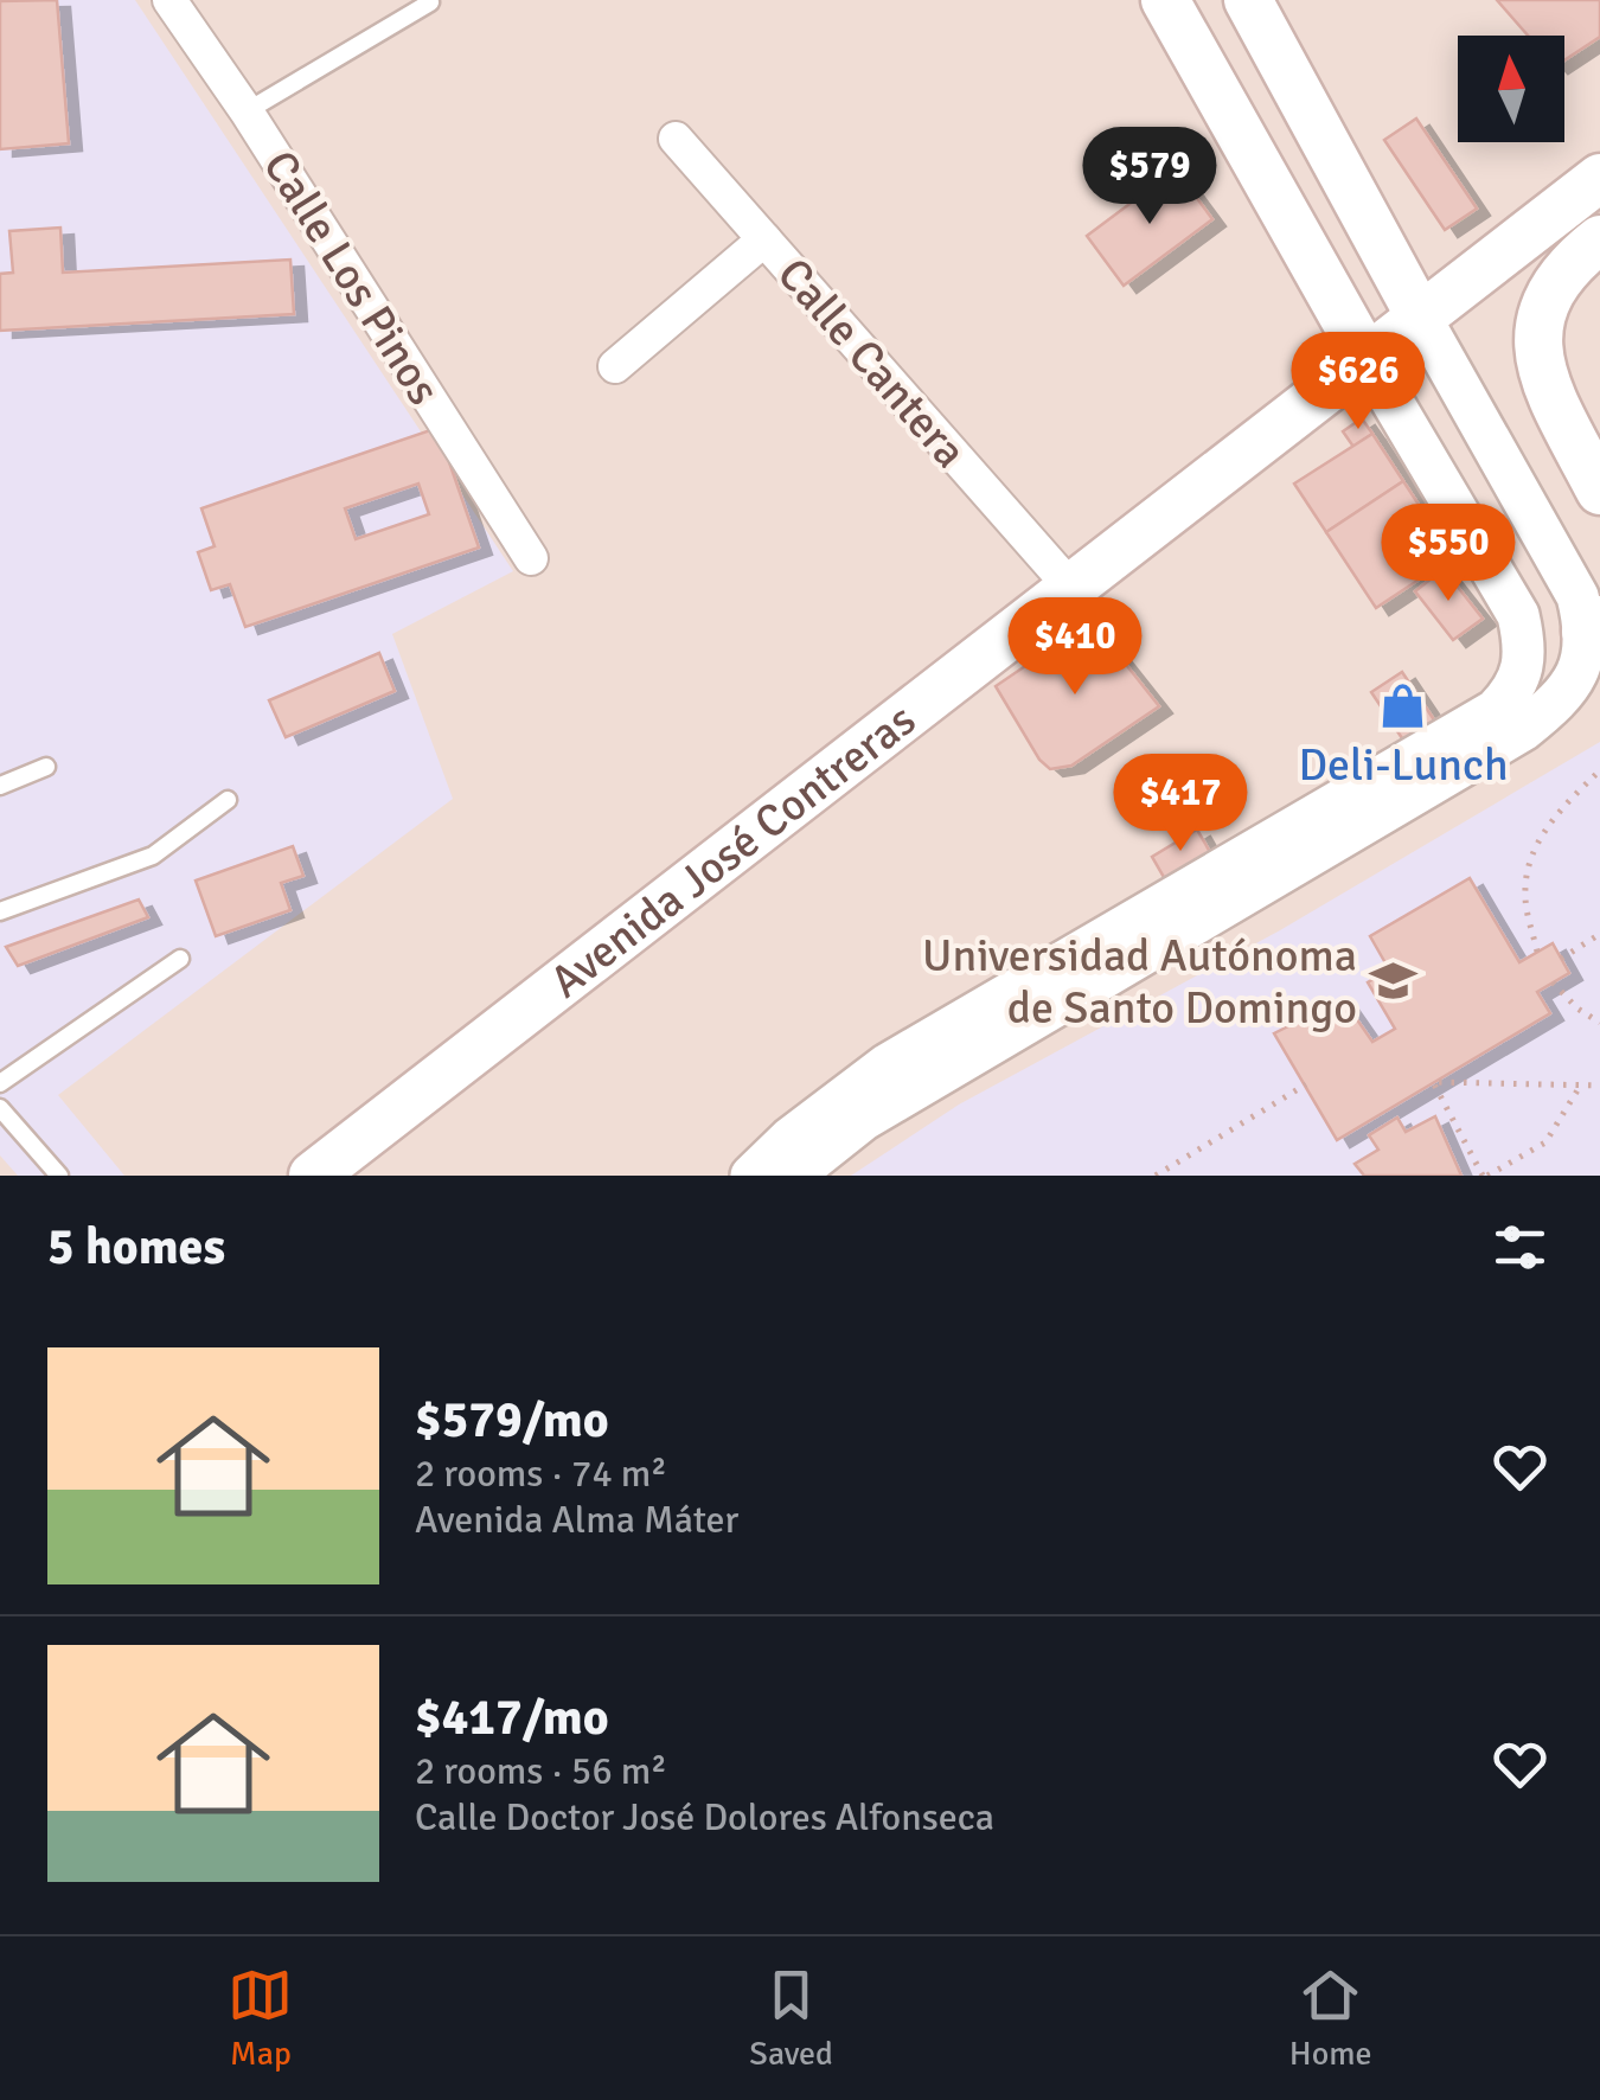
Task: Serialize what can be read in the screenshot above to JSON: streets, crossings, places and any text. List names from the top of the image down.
{
  "streets": {
    "main road": ["Avenida José Contreras"],
    "street": ["Calle Los Pinos", "Calle Cantera"]
  },
  "crossings": [
    ["Calle Cantera", "Avenida José Contreras"]
  ],
  "places": {
    "shop": ["Deli-Lunch"],
    "school or university": ["Universidad Autónoma de Santo Domingo"]
  },
  "north": "top",
  "page": {
    "price": [
      "$579",
      "$626",
      "$550",
      "$410",
      "$417"
    ],
    "heading": "5 homes",
    "list": [
      {
        "name": "$579/mo",
        "note": "2 rooms · 74 m² · Avenida Alma Máter"
      },
      {
        "name": "$417/mo",
        "note": "2 rooms · 56 m² · Calle Doctor José Dolores Alfonseca"
      }
    ],
    "tabs": ["Map", "Saved", "Home"]
  }
}
